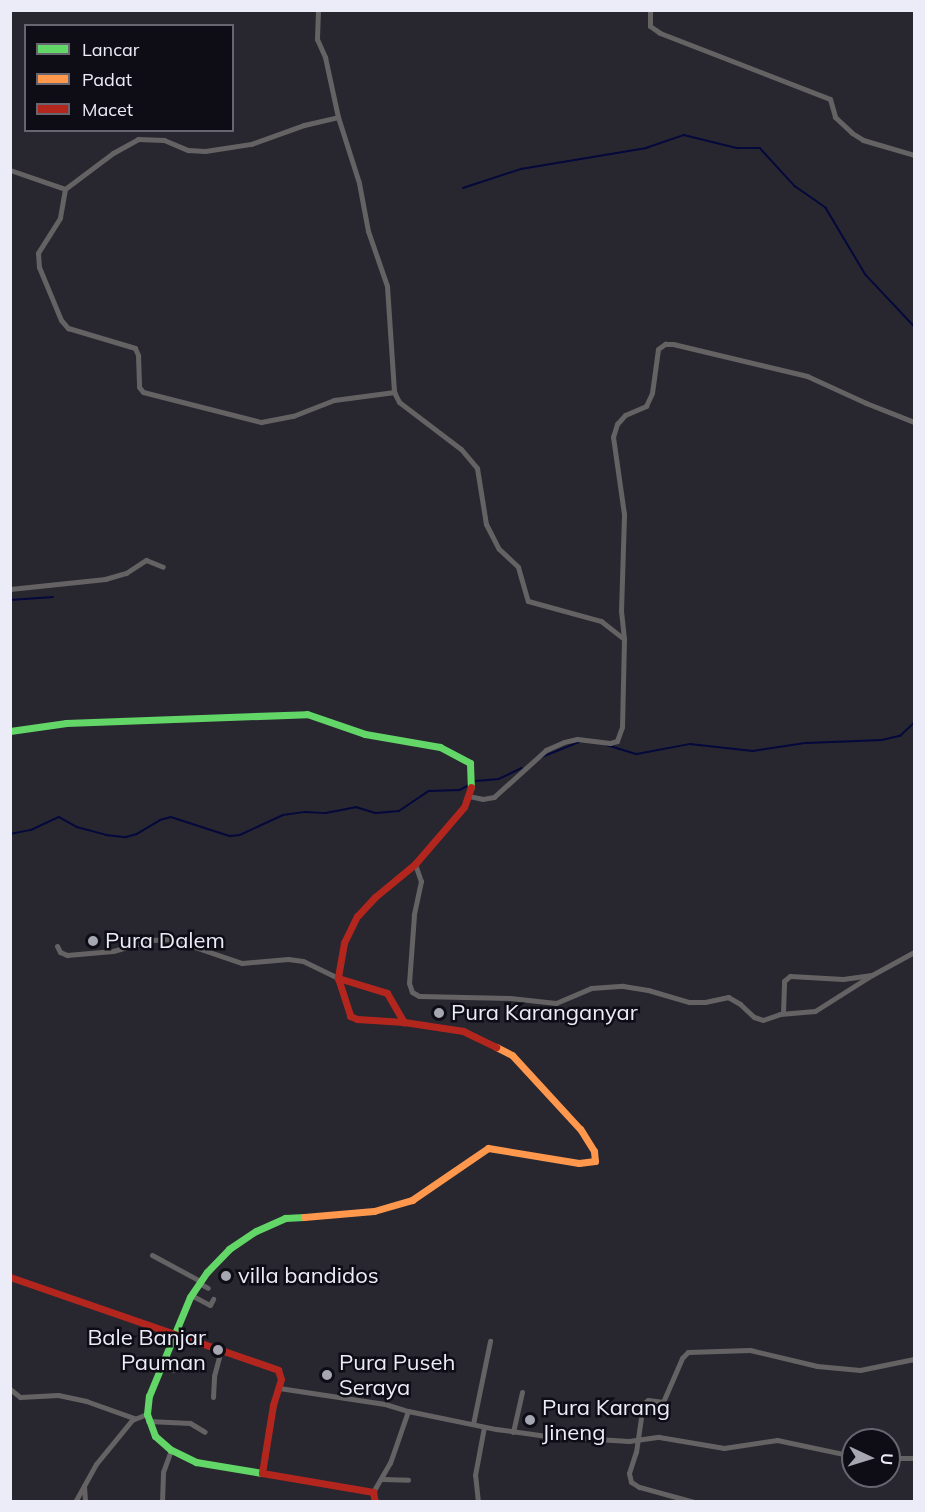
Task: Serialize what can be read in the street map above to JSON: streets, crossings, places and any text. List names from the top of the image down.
{
  "places": [
    "Pura Dalem",
    "Pura Karanganyar",
    "villa bandidos",
    "Bale Banjar Pauman",
    "Pura Puseh Seraya",
    "Pura Karang Jineng"
  ],
  "legend": ["Lancar", "Padat", "Macet"],
  "north": "right"
}
